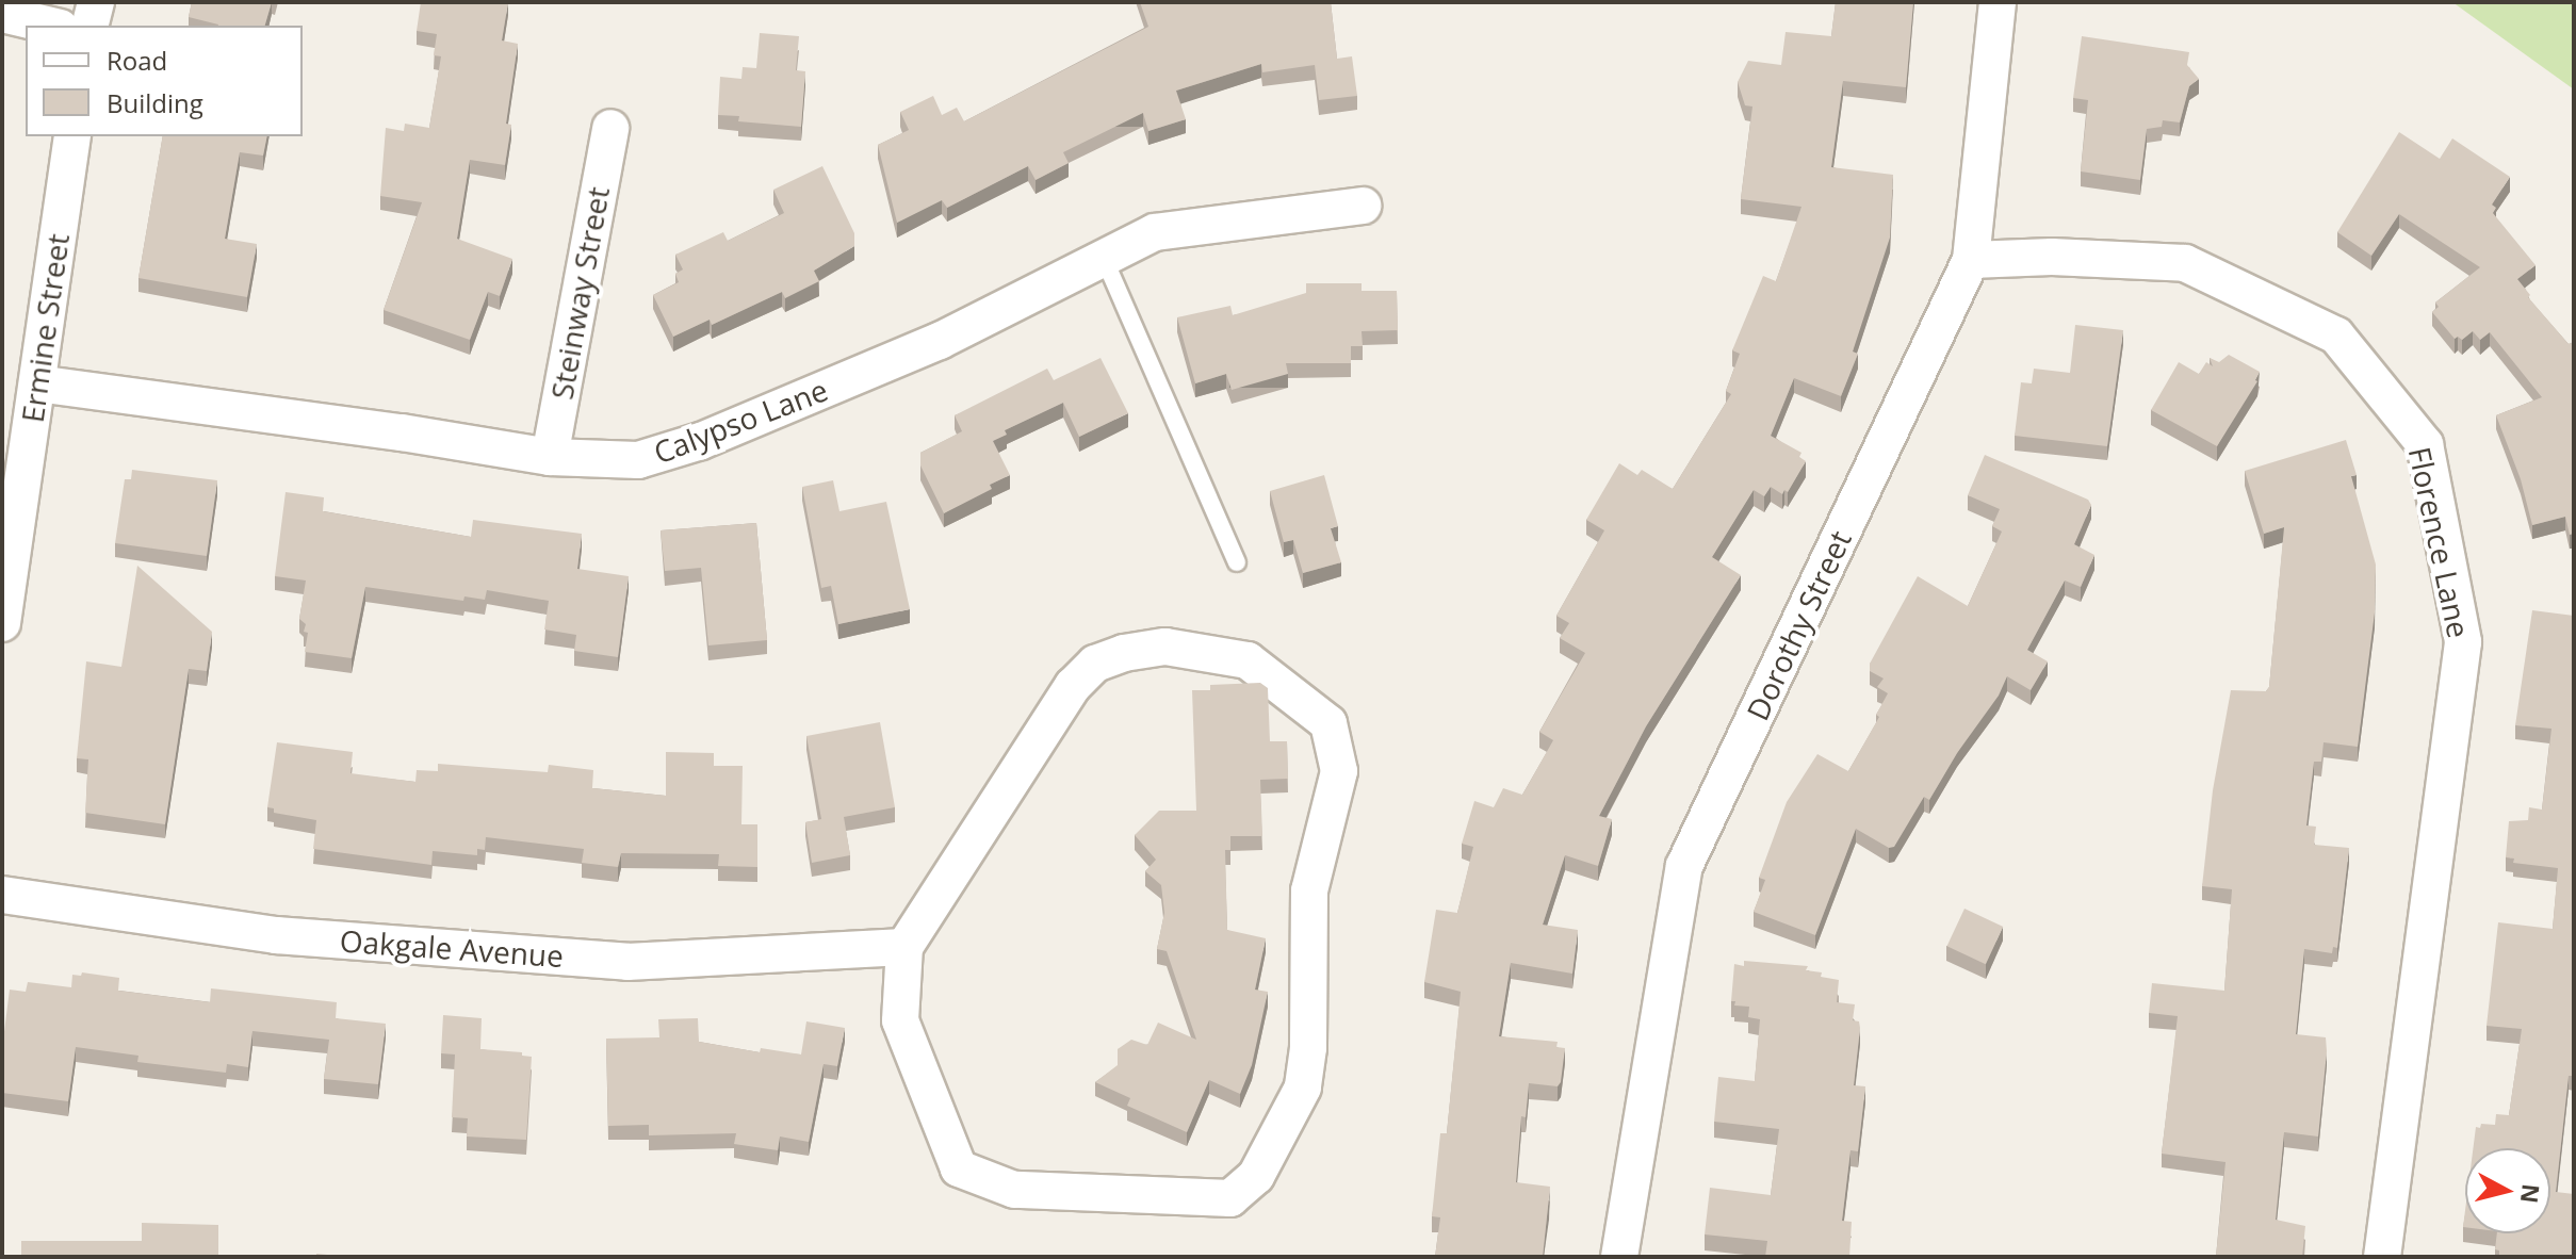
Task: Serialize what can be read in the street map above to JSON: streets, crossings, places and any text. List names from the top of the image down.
{
  "streets": {
    "street": [
      "Steinway Street",
      "Ermine Street",
      "Calypso Lane",
      "Florence Lane",
      "Dorothy Street",
      "Oakgale Avenue"
    ]
  },
  "crossings": [
    ["Steinway Street", "Calypso Lane"],
    ["Ermine Street", "Calypso Lane"],
    ["Florence Lane", "Dorothy Street"]
  ],
  "legend": ["Road", "Building"],
  "north": "right"
}
